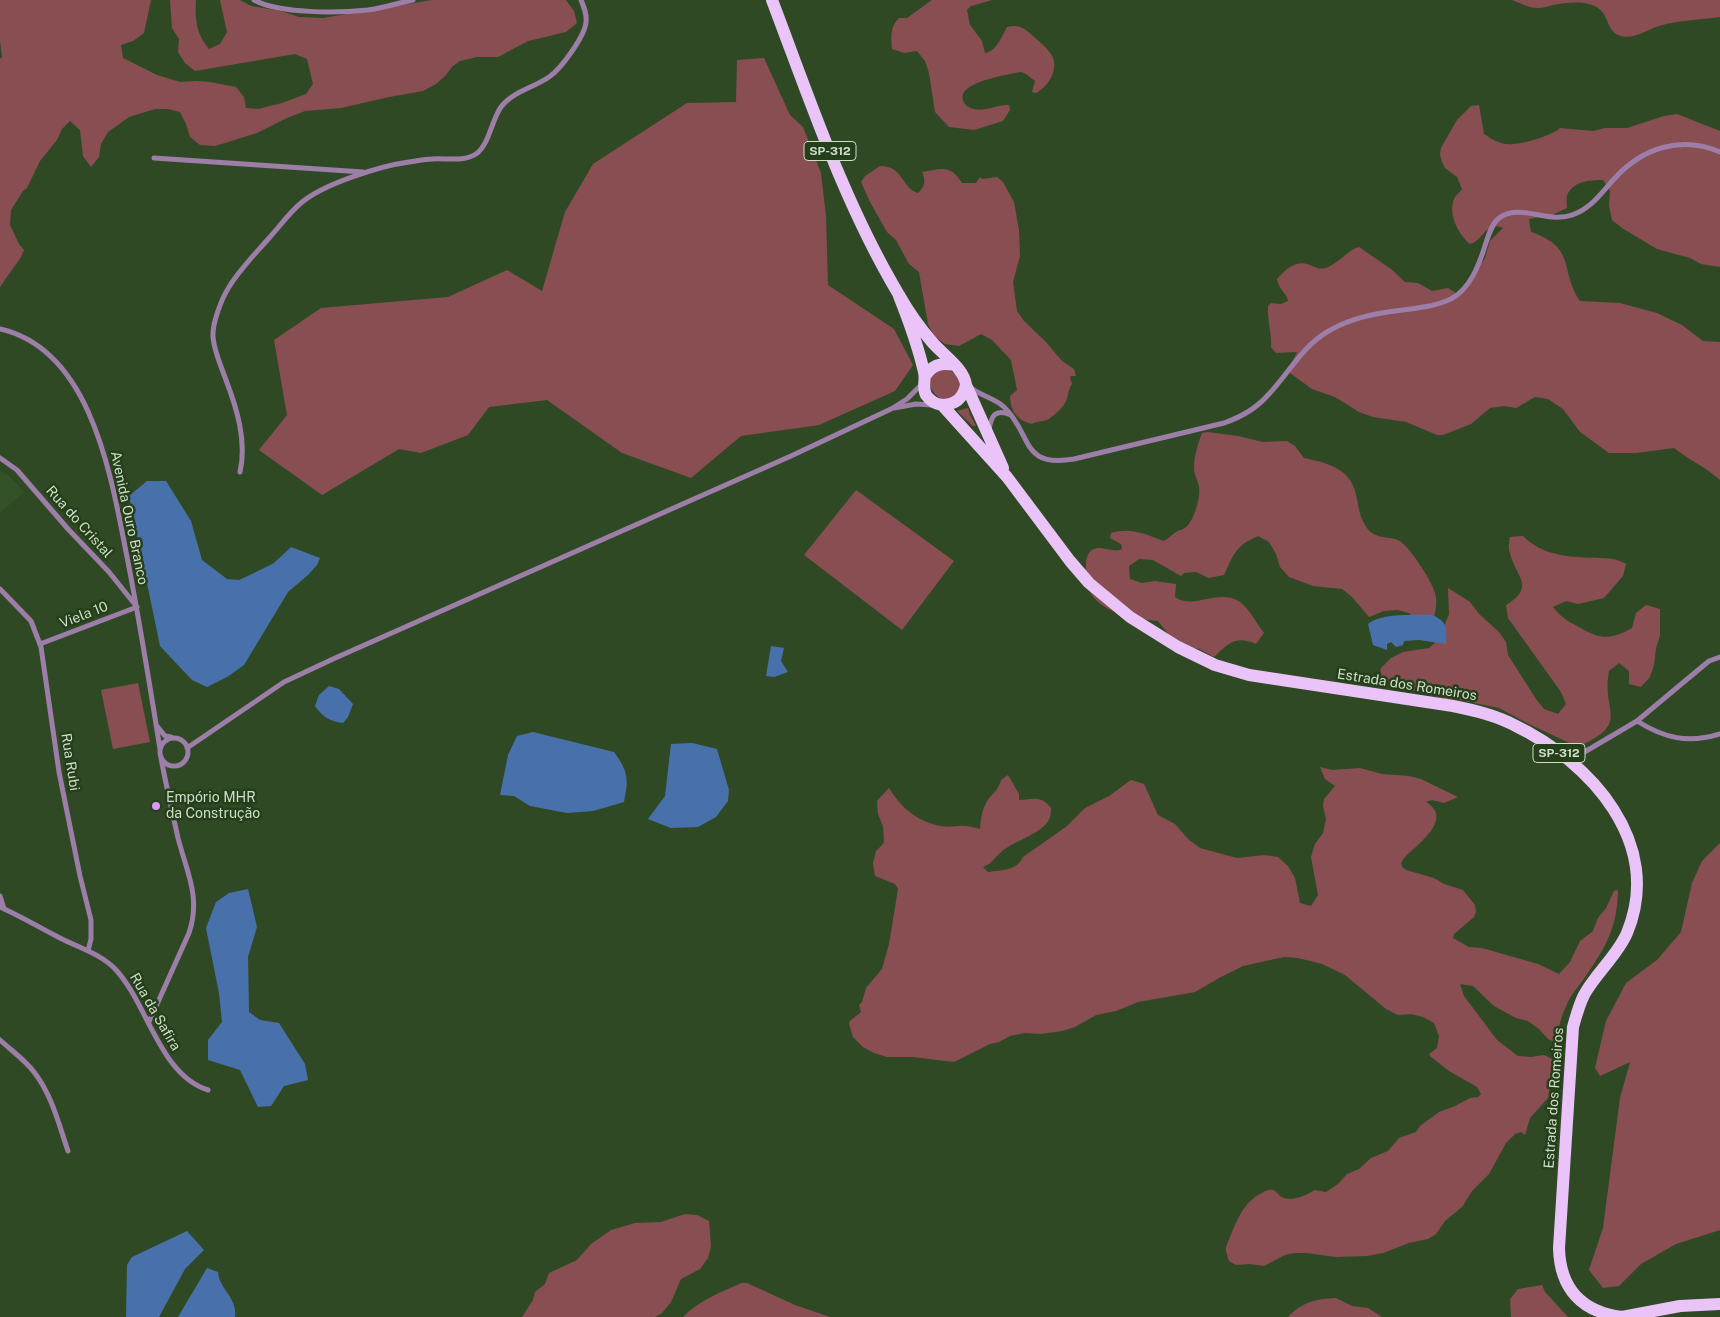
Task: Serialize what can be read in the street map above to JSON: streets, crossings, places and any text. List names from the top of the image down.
{
  "streets": {
    "main road": ["SP-312", "Estrada dos Romeiros"],
    "street": [
      "Avenida Ouro Branco",
      "Rua do Cristal",
      "Viela 10",
      "Rua Rubi",
      "Rua da Safira"
    ]
  },
  "crossings": [
    ["Avenida Ouro Branco", "Rua do Cristal"],
    ["Avenida Ouro Branco", "Viela 10"],
    ["Rua do Cristal", "Viela 10"],
    ["Viela 10", "Rua Rubi"],
    ["Rua Rubi", "Rua da Safira"]
  ],
  "places": ["Empório MHR da Construção"]
}
